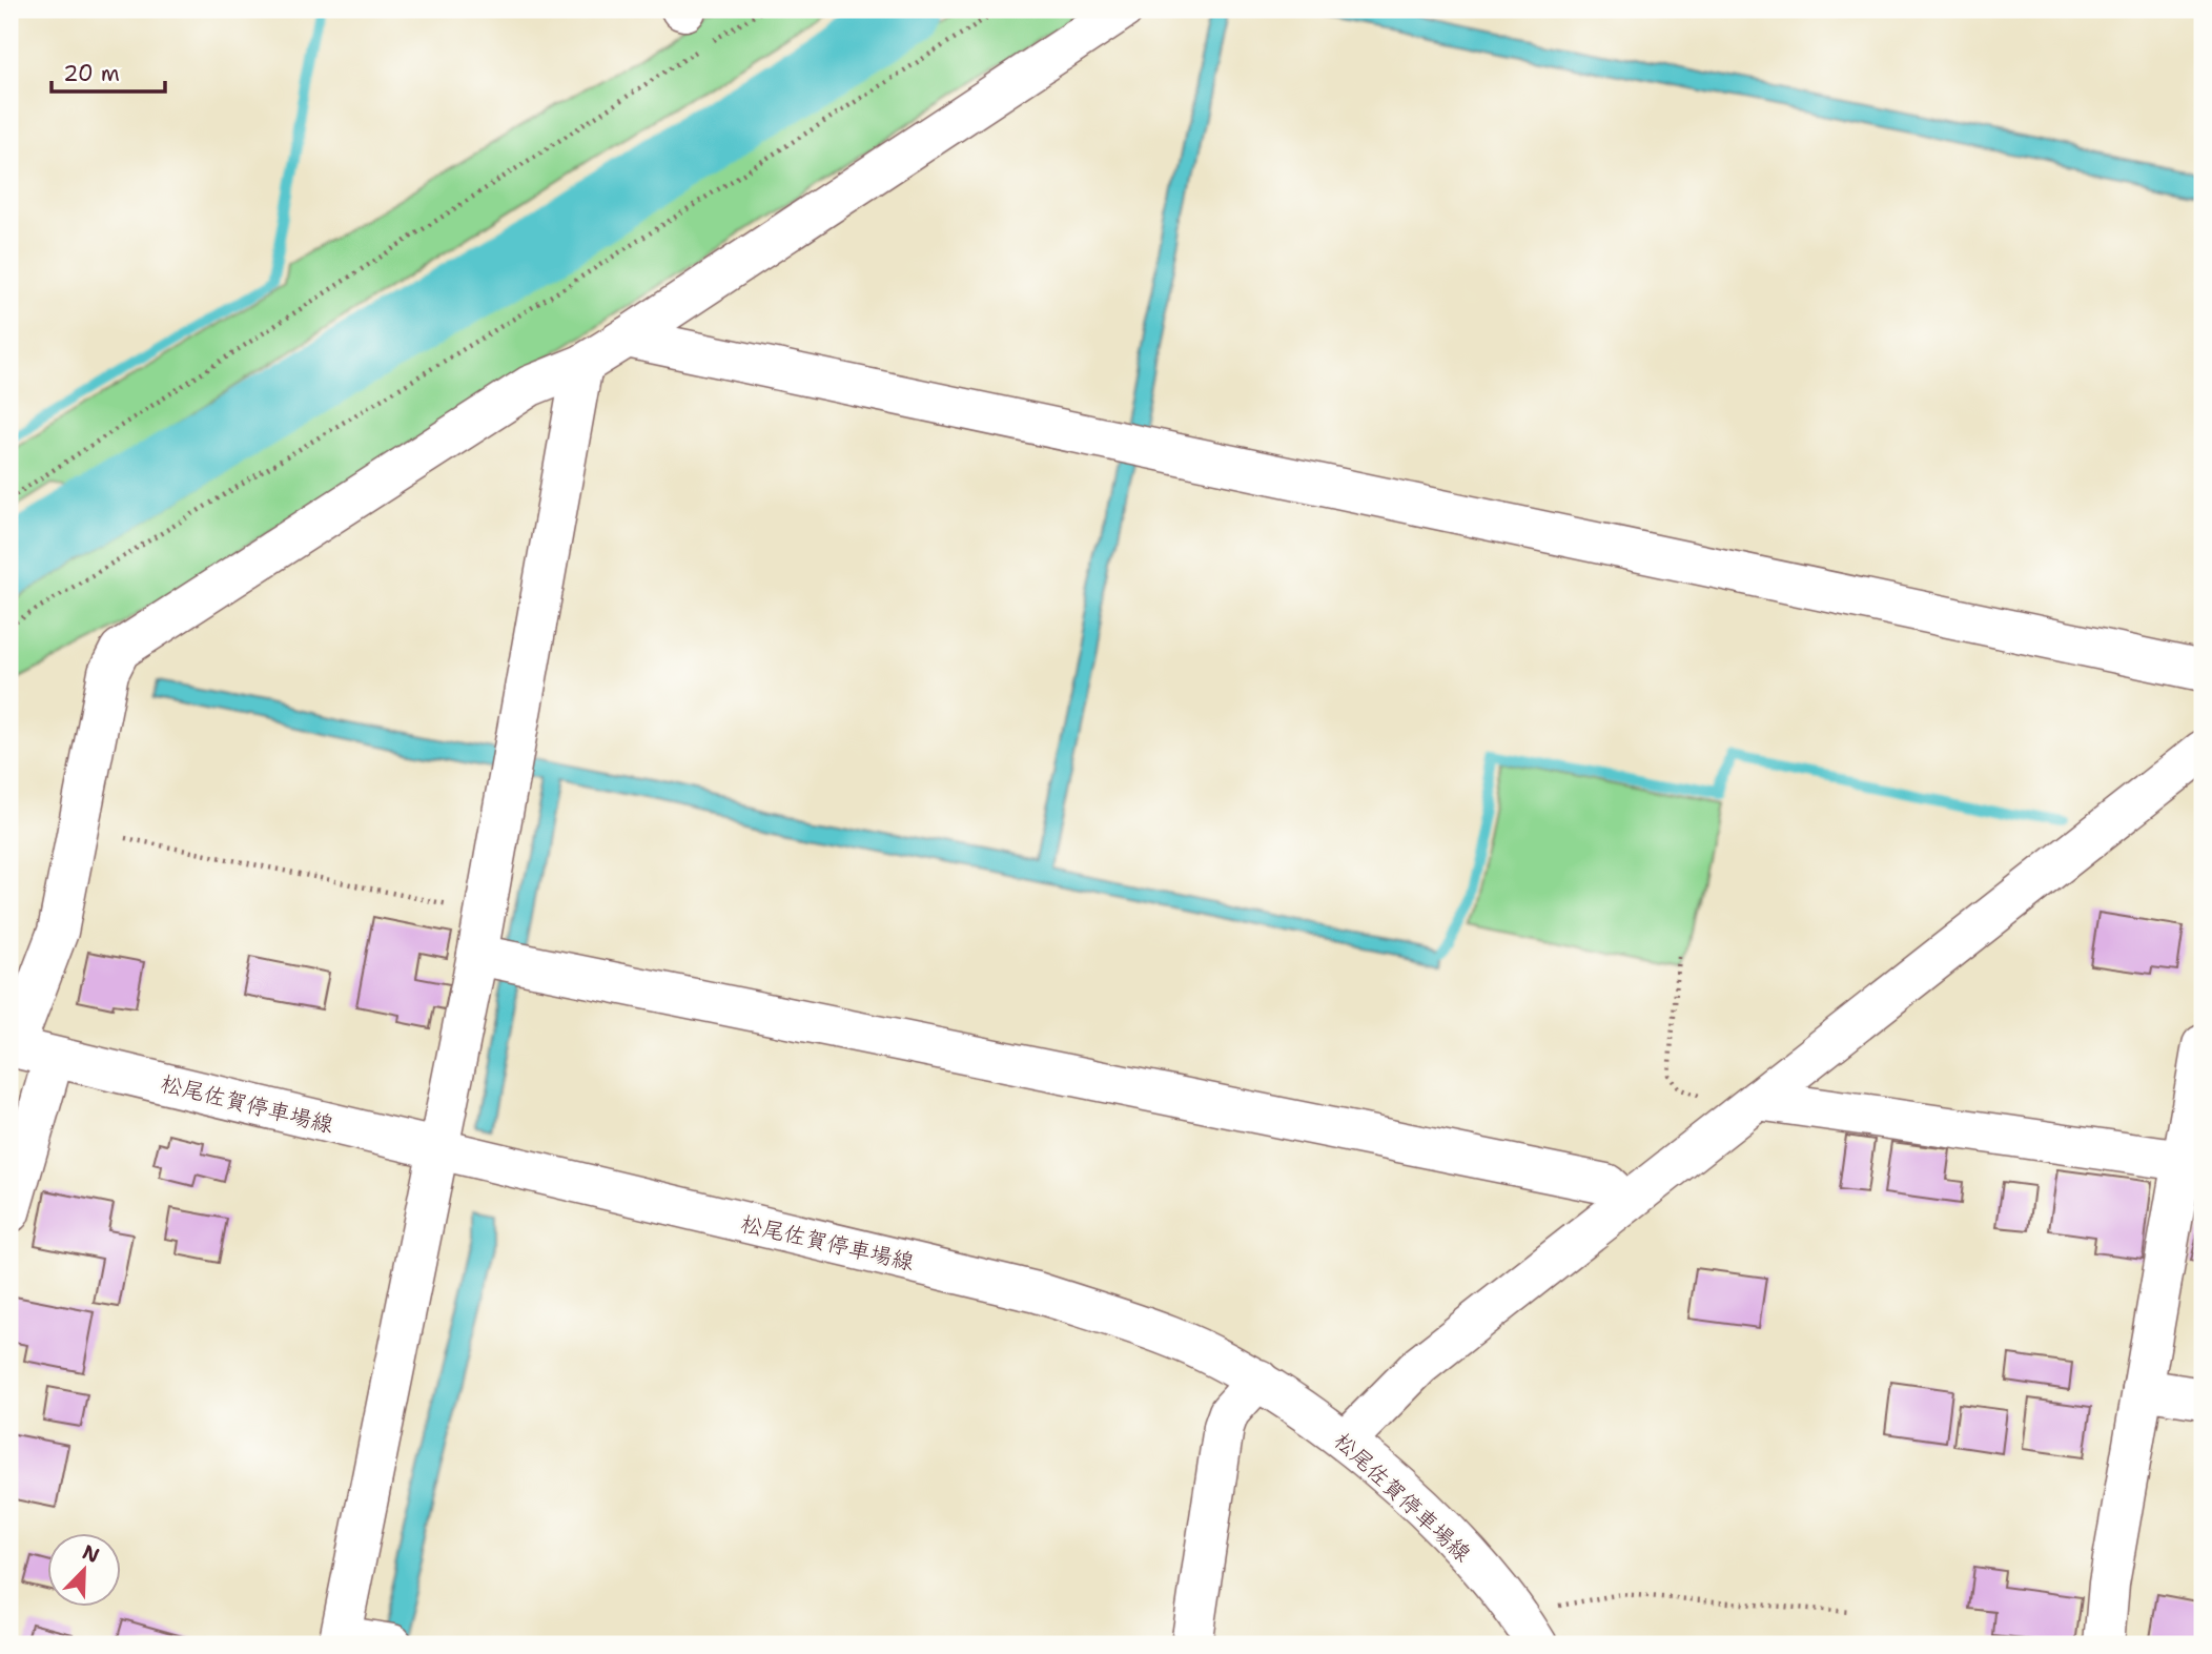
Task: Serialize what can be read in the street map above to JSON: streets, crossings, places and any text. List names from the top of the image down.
{
  "streets": {
    "street": ["松尾佐賀停車場線"]
  },
  "scale_bar": "20 m",
  "north": "top right"
}
